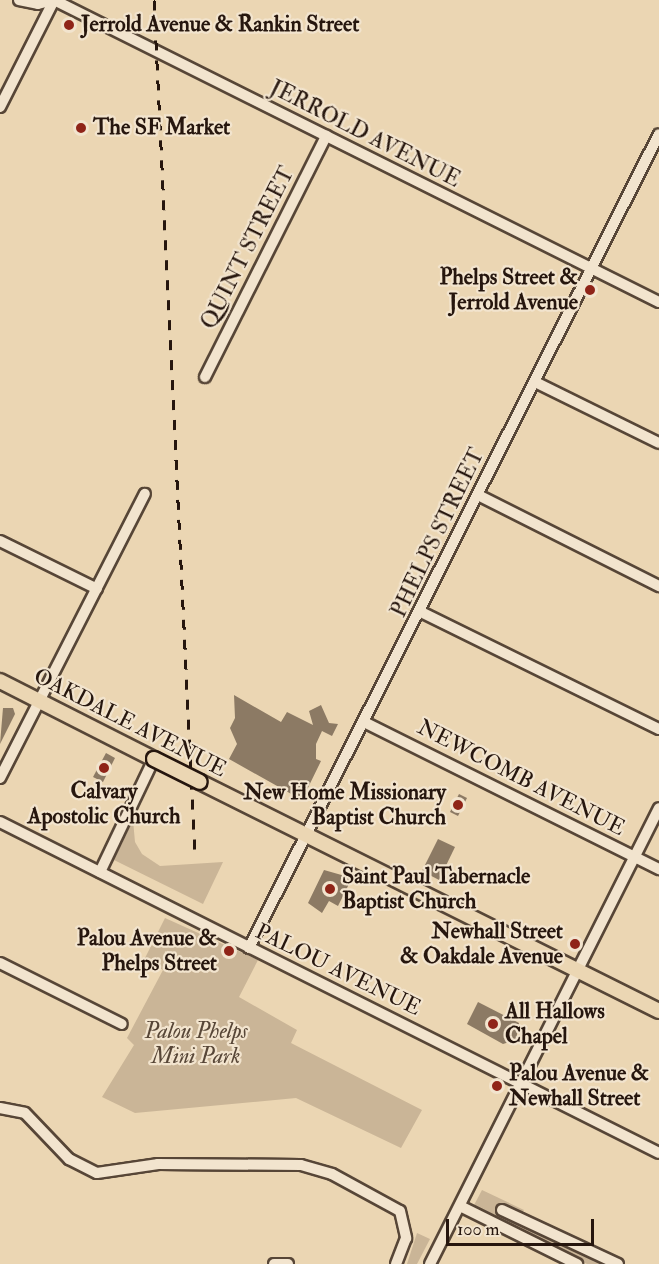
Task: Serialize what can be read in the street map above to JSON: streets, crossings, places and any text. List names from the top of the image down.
{
  "streets": {
    "main road": ["OAKDALE AVENUE"],
    "street": [
      "JERROLD AVENUE",
      "QUINT STREET",
      "PHELPS STREET",
      "NEWCOMB AVENUE",
      "PALOU AVENUE"
    ]
  },
  "crossings": [
    ["JERROLD AVENUE", "QUINT STREET"],
    ["JERROLD AVENUE", "PHELPS STREET"],
    ["PHELPS STREET", "OAKDALE AVENUE"],
    ["PHELPS STREET", "NEWCOMB AVENUE"],
    ["PHELPS STREET", "PALOU AVENUE"]
  ],
  "parks": ["Palou Phelps Mini Park"],
  "places": [
    "Jerrold Avenue & Rankin Street",
    "The SF Market",
    "Phelps Street & Jerrold Avenue",
    "Calvary Apostolic Church",
    "New Home Missionary Baptist Church",
    "Saint Paul Tabernacle Baptist Church",
    "Newhall Street & Oakdale Avenue",
    "Palou Avenue & Phelps Street",
    "All Hallows Chapel",
    "Palou Avenue & Newhall Street"
  ],
  "scale_bar": "100 m"
}
